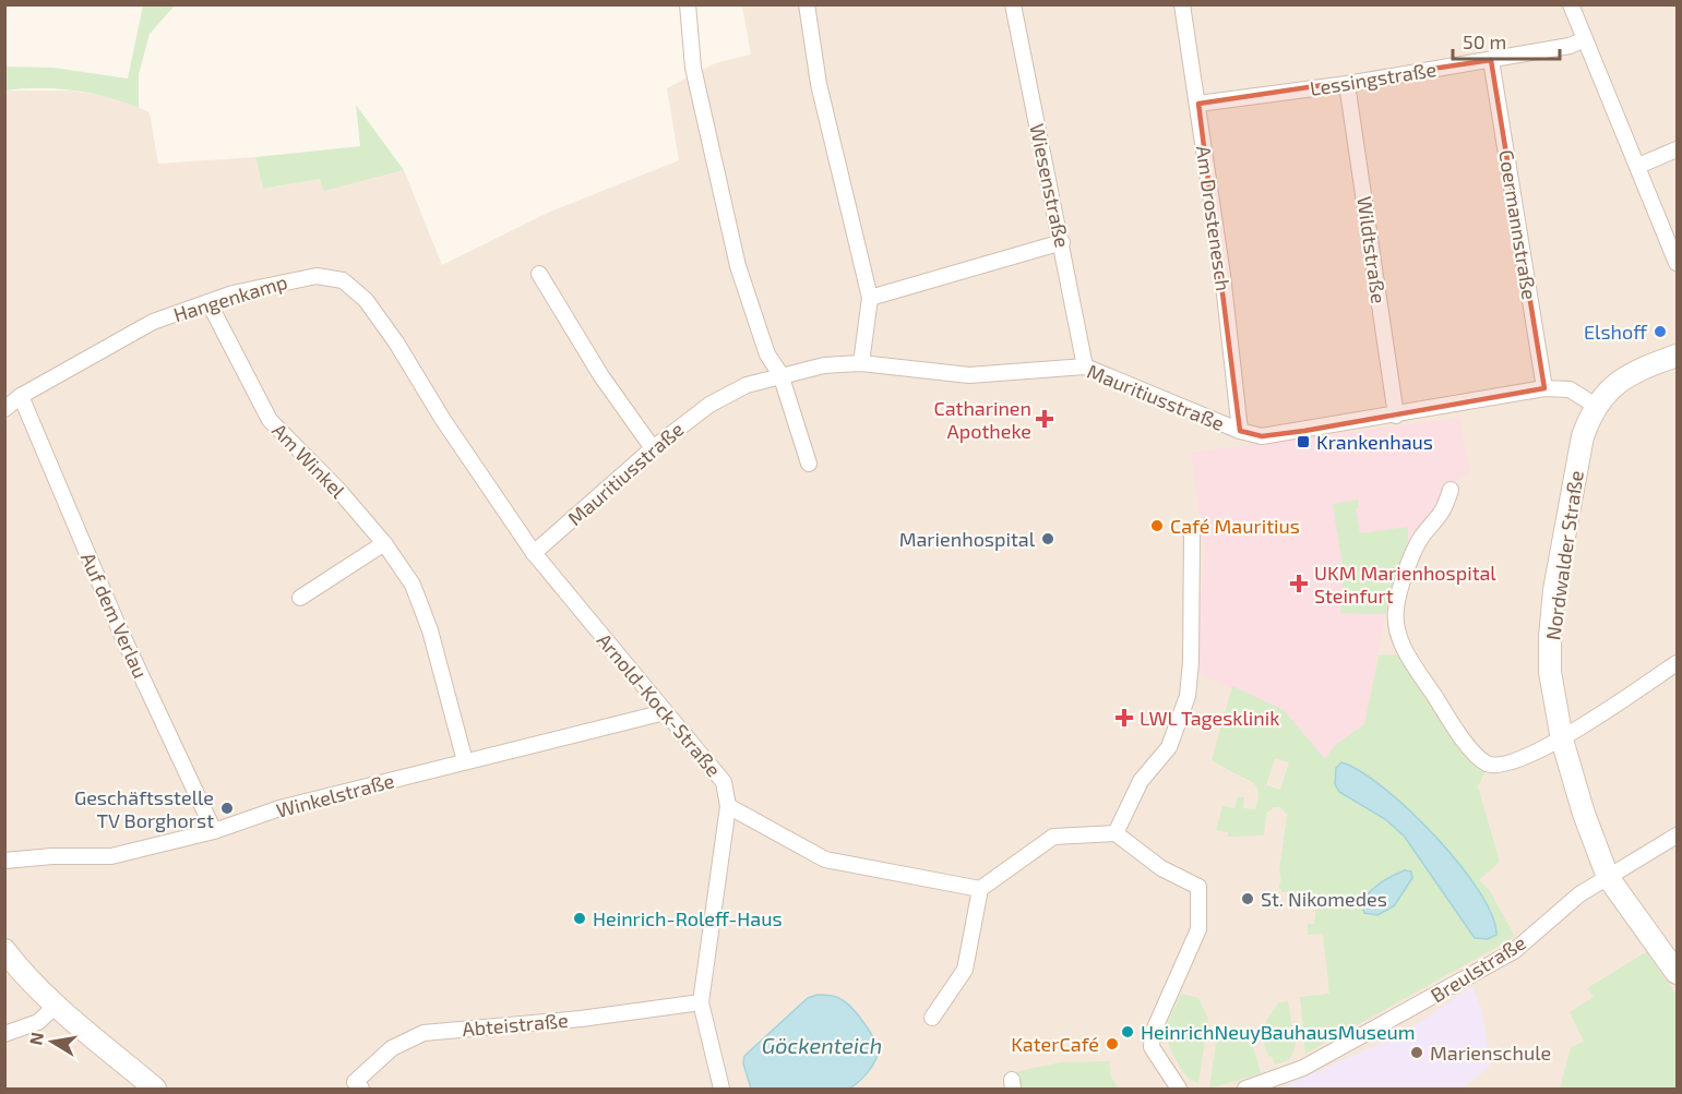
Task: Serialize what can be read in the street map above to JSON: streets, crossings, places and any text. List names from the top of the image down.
{
  "streets": {
    "street": [
      "Lessingstraße",
      "Wiesenstraße",
      "Am Drostenesch",
      "Coermannstraße",
      "Wildtstraße",
      "Hangenkamp",
      "Mauritiusstraße",
      "Am Winkel",
      "Nordwalder Straße",
      "Auf dem Verlau",
      "Arnold-Kock-Straße",
      "Winkelstraße",
      "Breulstraße",
      "Abteistraße"
    ]
  },
  "crossings": [
    ["Lessingstraße", "Am Drostenesch"],
    ["Lessingstraße", "Coermannstraße"],
    ["Lessingstraße", "Wildtstraße"],
    ["Wiesenstraße", "Mauritiusstraße"],
    ["Am Drostenesch", "Mauritiusstraße"],
    ["Coermannstraße", "Mauritiusstraße"],
    ["Wildtstraße", "Mauritiusstraße"],
    ["Hangenkamp", "Mauritiusstraße"],
    ["Hangenkamp", "Am Winkel"],
    ["Hangenkamp", "Auf dem Verlau"],
    ["Hangenkamp", "Arnold-Kock-Straße"],
    ["Mauritiusstraße", "Nordwalder Straße"],
    ["Mauritiusstraße", "Arnold-Kock-Straße"],
    ["Am Winkel", "Winkelstraße"],
    ["Nordwalder Straße", "Breulstraße"],
    ["Auf dem Verlau", "Winkelstraße"],
    ["Arnold-Kock-Straße", "Winkelstraße"]
  ],
  "water": ["Göckenteich"],
  "places": {
    "other": [
      "Elshoff",
      "Café Mauritius",
      "Marienhospital",
      "Geschäftsstelle TV Borghorst",
      "St. Nikomedes",
      "Heinrich-Roleff-Haus",
      "HeinrichNeuyBauhausMuseum",
      "KaterCafé",
      "Marienschule"
    ],
    "health": ["Catharinen Apotheke", "UKM Marienhospital Steinfurt", "LWL Tagesklinik"],
    "transit": ["Krankenhaus"]
  },
  "scale_bar": "50 m",
  "north": "left"
}
